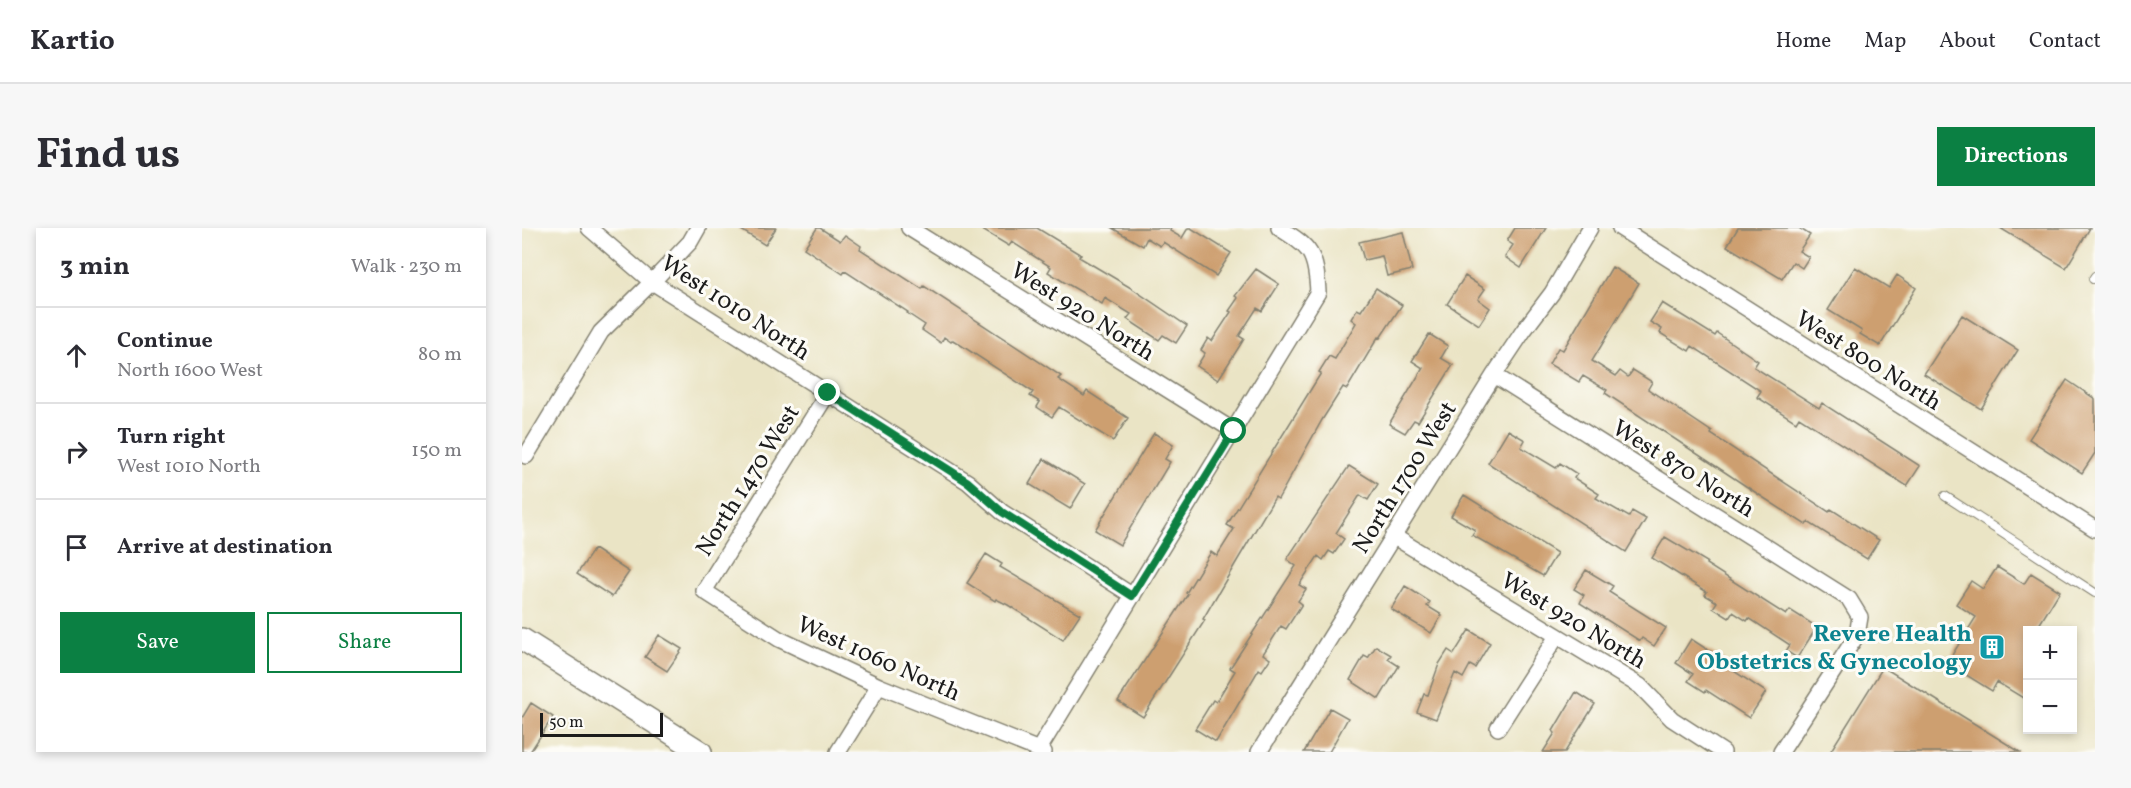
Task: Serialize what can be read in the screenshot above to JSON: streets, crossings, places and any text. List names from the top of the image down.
{
  "streets": {
    "street": [
      "West 1010 North",
      "West 920 North",
      "West 800 North",
      "West 870 North",
      "North 1700 West",
      "North 1470 West",
      "West 1060 North"
    ]
  },
  "crossings": [
    ["West 1010 North", "North 1470 West"],
    ["West 920 North", "North 1700 West"],
    ["West 870 North", "North 1700 West"],
    ["North 1470 West", "West 1060 North"]
  ],
  "places": {
    "building": ["Revere Health Obstetrics & Gynecology"]
  },
  "scale_bar": "50 m",
  "page": {
    "header": "Kartio",
    "nav": [
      "Home",
      "Map",
      "About",
      "Contact"
    ],
    "title": "Find us",
    "buttons": [
      "Directions",
      ["Save", "Share"]
    ],
    "heading": ["3 min", "Walk · 230 m"],
    "list": [
      ["Continue", "North 1600 West", "80 m"],
      ["Turn right", "West 1010 North", "150 m"],
      "Arrive at destination"
    ],
    "map_buttons": ["+", "−"],
    "scale": "50 m"
  }
}
